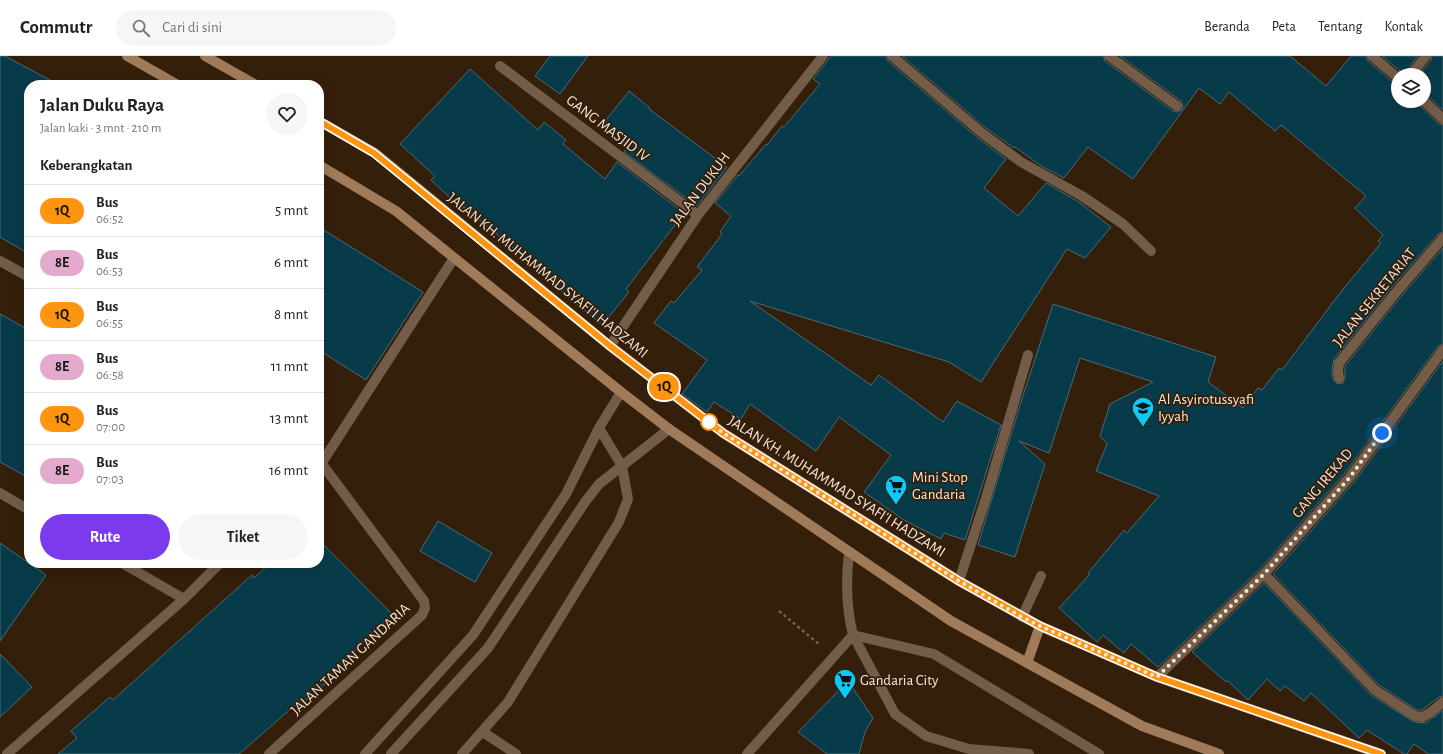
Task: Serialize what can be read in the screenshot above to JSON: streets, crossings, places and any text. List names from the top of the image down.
{
  "streets": {
    "main road": ["JALAN KH. MUHAMMAD SYAFI'I HADZAMI"],
    "street": [
      "GANG MASJID IV",
      "JALAN DUKUH",
      "JALAN SEKRETARIAT",
      "GANG IREKAD",
      "JALAN TAMAN GANDARIA"
    ]
  },
  "crossings": [
    ["GANG MASJID IV", "JALAN DUKUH"],
    ["JALAN DUKUH", "JALAN KH. MUHAMMAD SYAFI'I HADZAMI"],
    ["JALAN KH. MUHAMMAD SYAFI'I HADZAMI", "GANG IREKAD"]
  ],
  "places": {
    "school or university": ["Al Asyirotussyafi Iyyah"],
    "supermarket": ["Mini Stop Gandaria", "Gandaria City"]
  },
  "lines": ["bus line 1Q"],
  "page": {
    "header": "Commutr",
    "search": "Cari di sini",
    "nav": [
      "Beranda",
      "Peta",
      "Tentang",
      "Kontak"
    ],
    "on_map": "1Q",
    "heading": [
      ["Jalan Duku Raya", "Jalan kaki · 3 mnt · 210 m"],
      "Keberangkatan"
    ],
    "list": [
      {
        "mark": "1Q",
        "name": "Bus",
        "note": "06:52",
        "value": "5 mnt"
      },
      {
        "mark": "8E",
        "name": "Bus",
        "note": "06:53",
        "value": "6 mnt"
      },
      {
        "mark": "1Q",
        "name": "Bus",
        "note": "06:55",
        "value": "8 mnt"
      },
      {
        "mark": "8E",
        "name": "Bus",
        "note": "06:58",
        "value": "11 mnt"
      },
      {
        "mark": "1Q",
        "name": "Bus",
        "note": "07:00",
        "value": "13 mnt"
      },
      {
        "mark": "8E",
        "name": "Bus",
        "note": "07:03",
        "value": "16 mnt"
      }
    ],
    "buttons": ["Rute", "Tiket"]
  }
}
